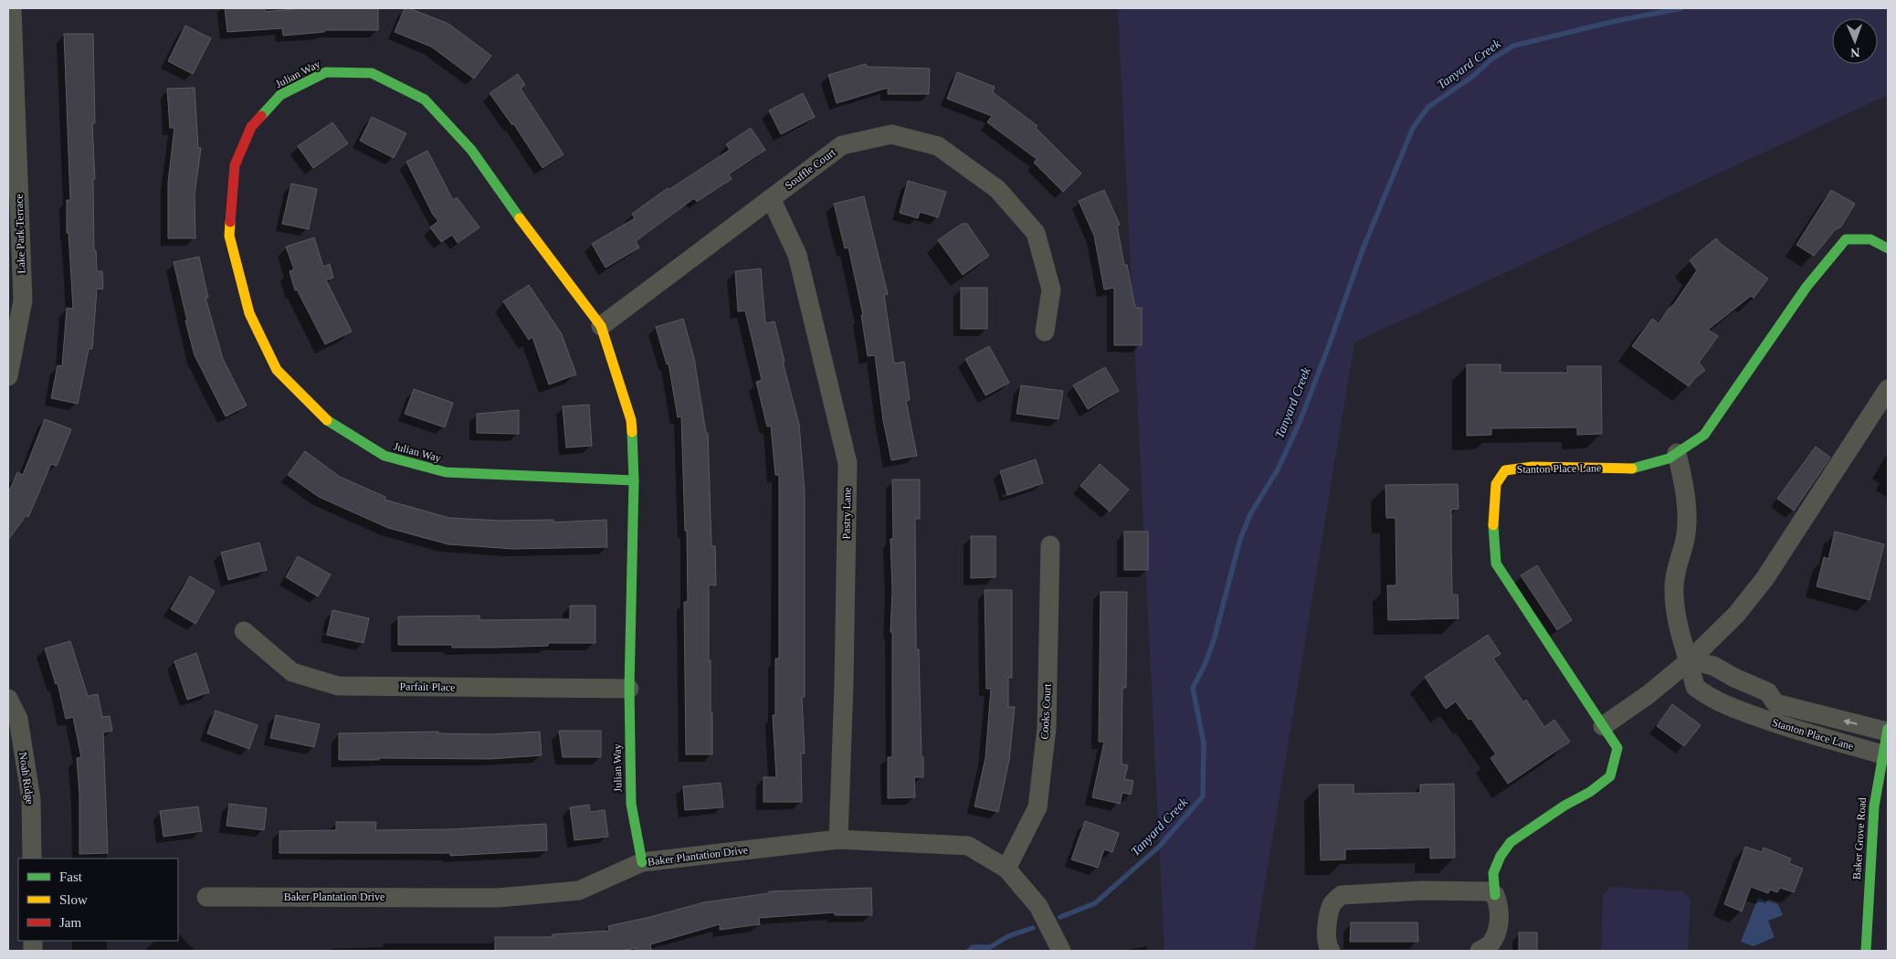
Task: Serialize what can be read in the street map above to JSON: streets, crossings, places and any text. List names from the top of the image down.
{
  "streets": {
    "street": [
      "Julian Way",
      "Souffle Court",
      "Lake Park Terrace",
      "Stanton Place Lane",
      "Pastry Lane",
      "Parfait Place",
      "Cooks Court",
      "Noah Ridge",
      "Baker Grove Road",
      "Baker Plantation Drive"
    ]
  },
  "crossings": [
    ["Julian Way", "Souffle Court"],
    ["Julian Way", "Parfait Place"],
    ["Julian Way", "Baker Plantation Drive"],
    ["Souffle Court", "Pastry Lane"],
    ["Stanton Place Lane", "Baker Grove Road"],
    ["Pastry Lane", "Baker Plantation Drive"],
    ["Cooks Court", "Baker Plantation Drive"]
  ],
  "water": ["Tanyard Creek"],
  "legend": ["Fast", "Slow", "Jam"],
  "north": "bottom"
}
